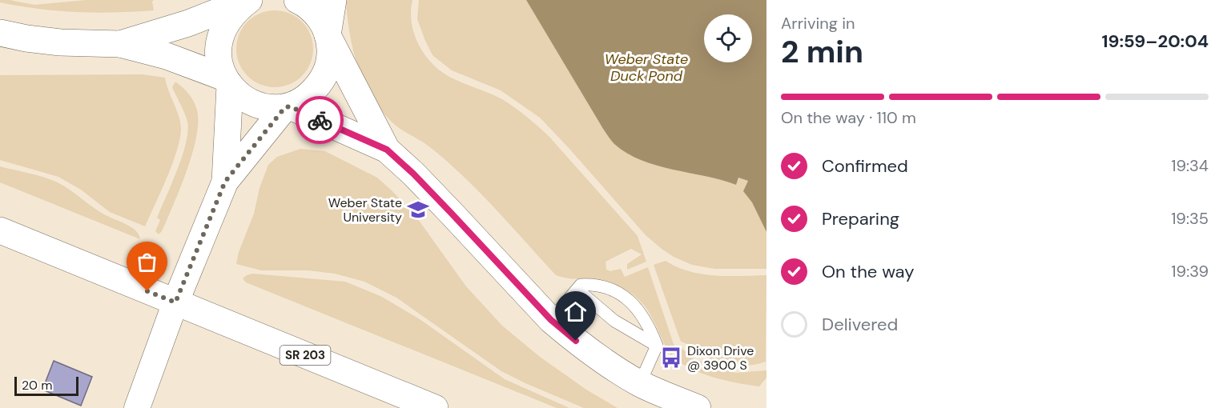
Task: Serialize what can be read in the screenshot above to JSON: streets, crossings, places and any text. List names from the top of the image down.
{
  "streets": {
    "street": ["SR 203"]
  },
  "water": ["Weber State Duck Pond"],
  "places": {
    "school or university": ["Weber State University"],
    "bus stop": ["Dixon Drive @ 3900 S"]
  },
  "scale_bar": "20 m",
  "page": {
    "heading": ["2 min", "Arriving in", "19:59–20:04"],
    "bar": "On the way · 110 m",
    "list": [
      ["Confirmed", "19:34"],
      ["Preparing", "19:35"],
      ["On the way", "19:39"],
      "Delivered"
    ],
    "scale": "20 m"
  }
}
